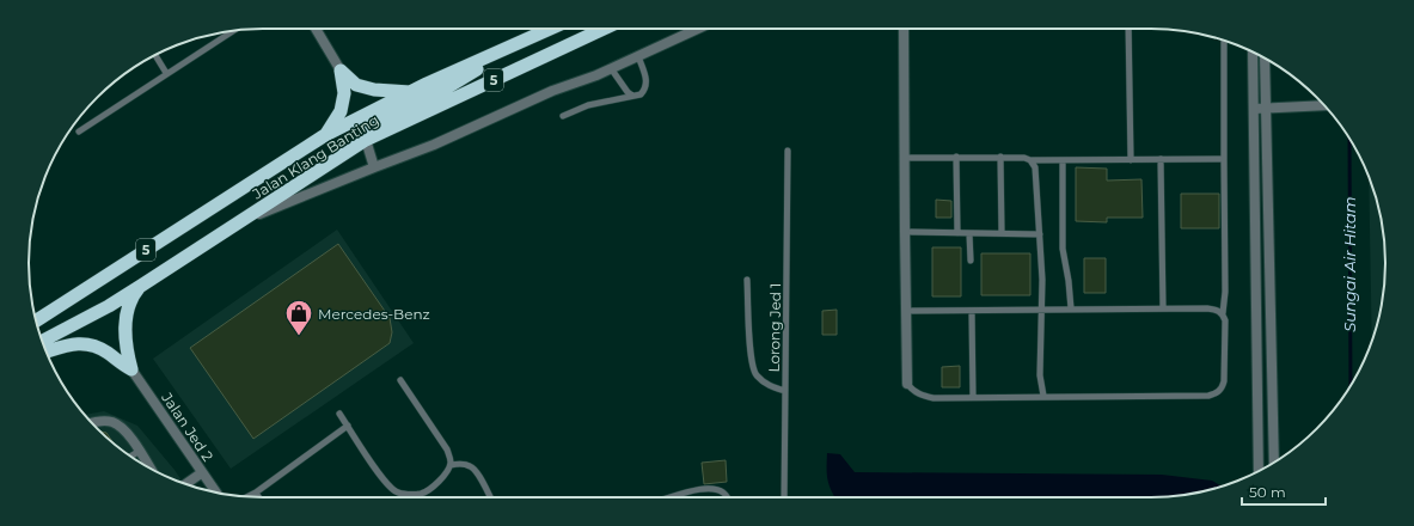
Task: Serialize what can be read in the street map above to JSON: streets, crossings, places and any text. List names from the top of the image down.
{
  "streets": {
    "highway": ["5", "Jalan Klang Banting"],
    "street": ["Jalan Jed 2"],
    "lane": ["Lorong Jed 1"]
  },
  "water": ["Sungai Air Hitam"],
  "places": {
    "shop": ["Mercedes-Benz"]
  },
  "scale_bar": "50 m"
}
